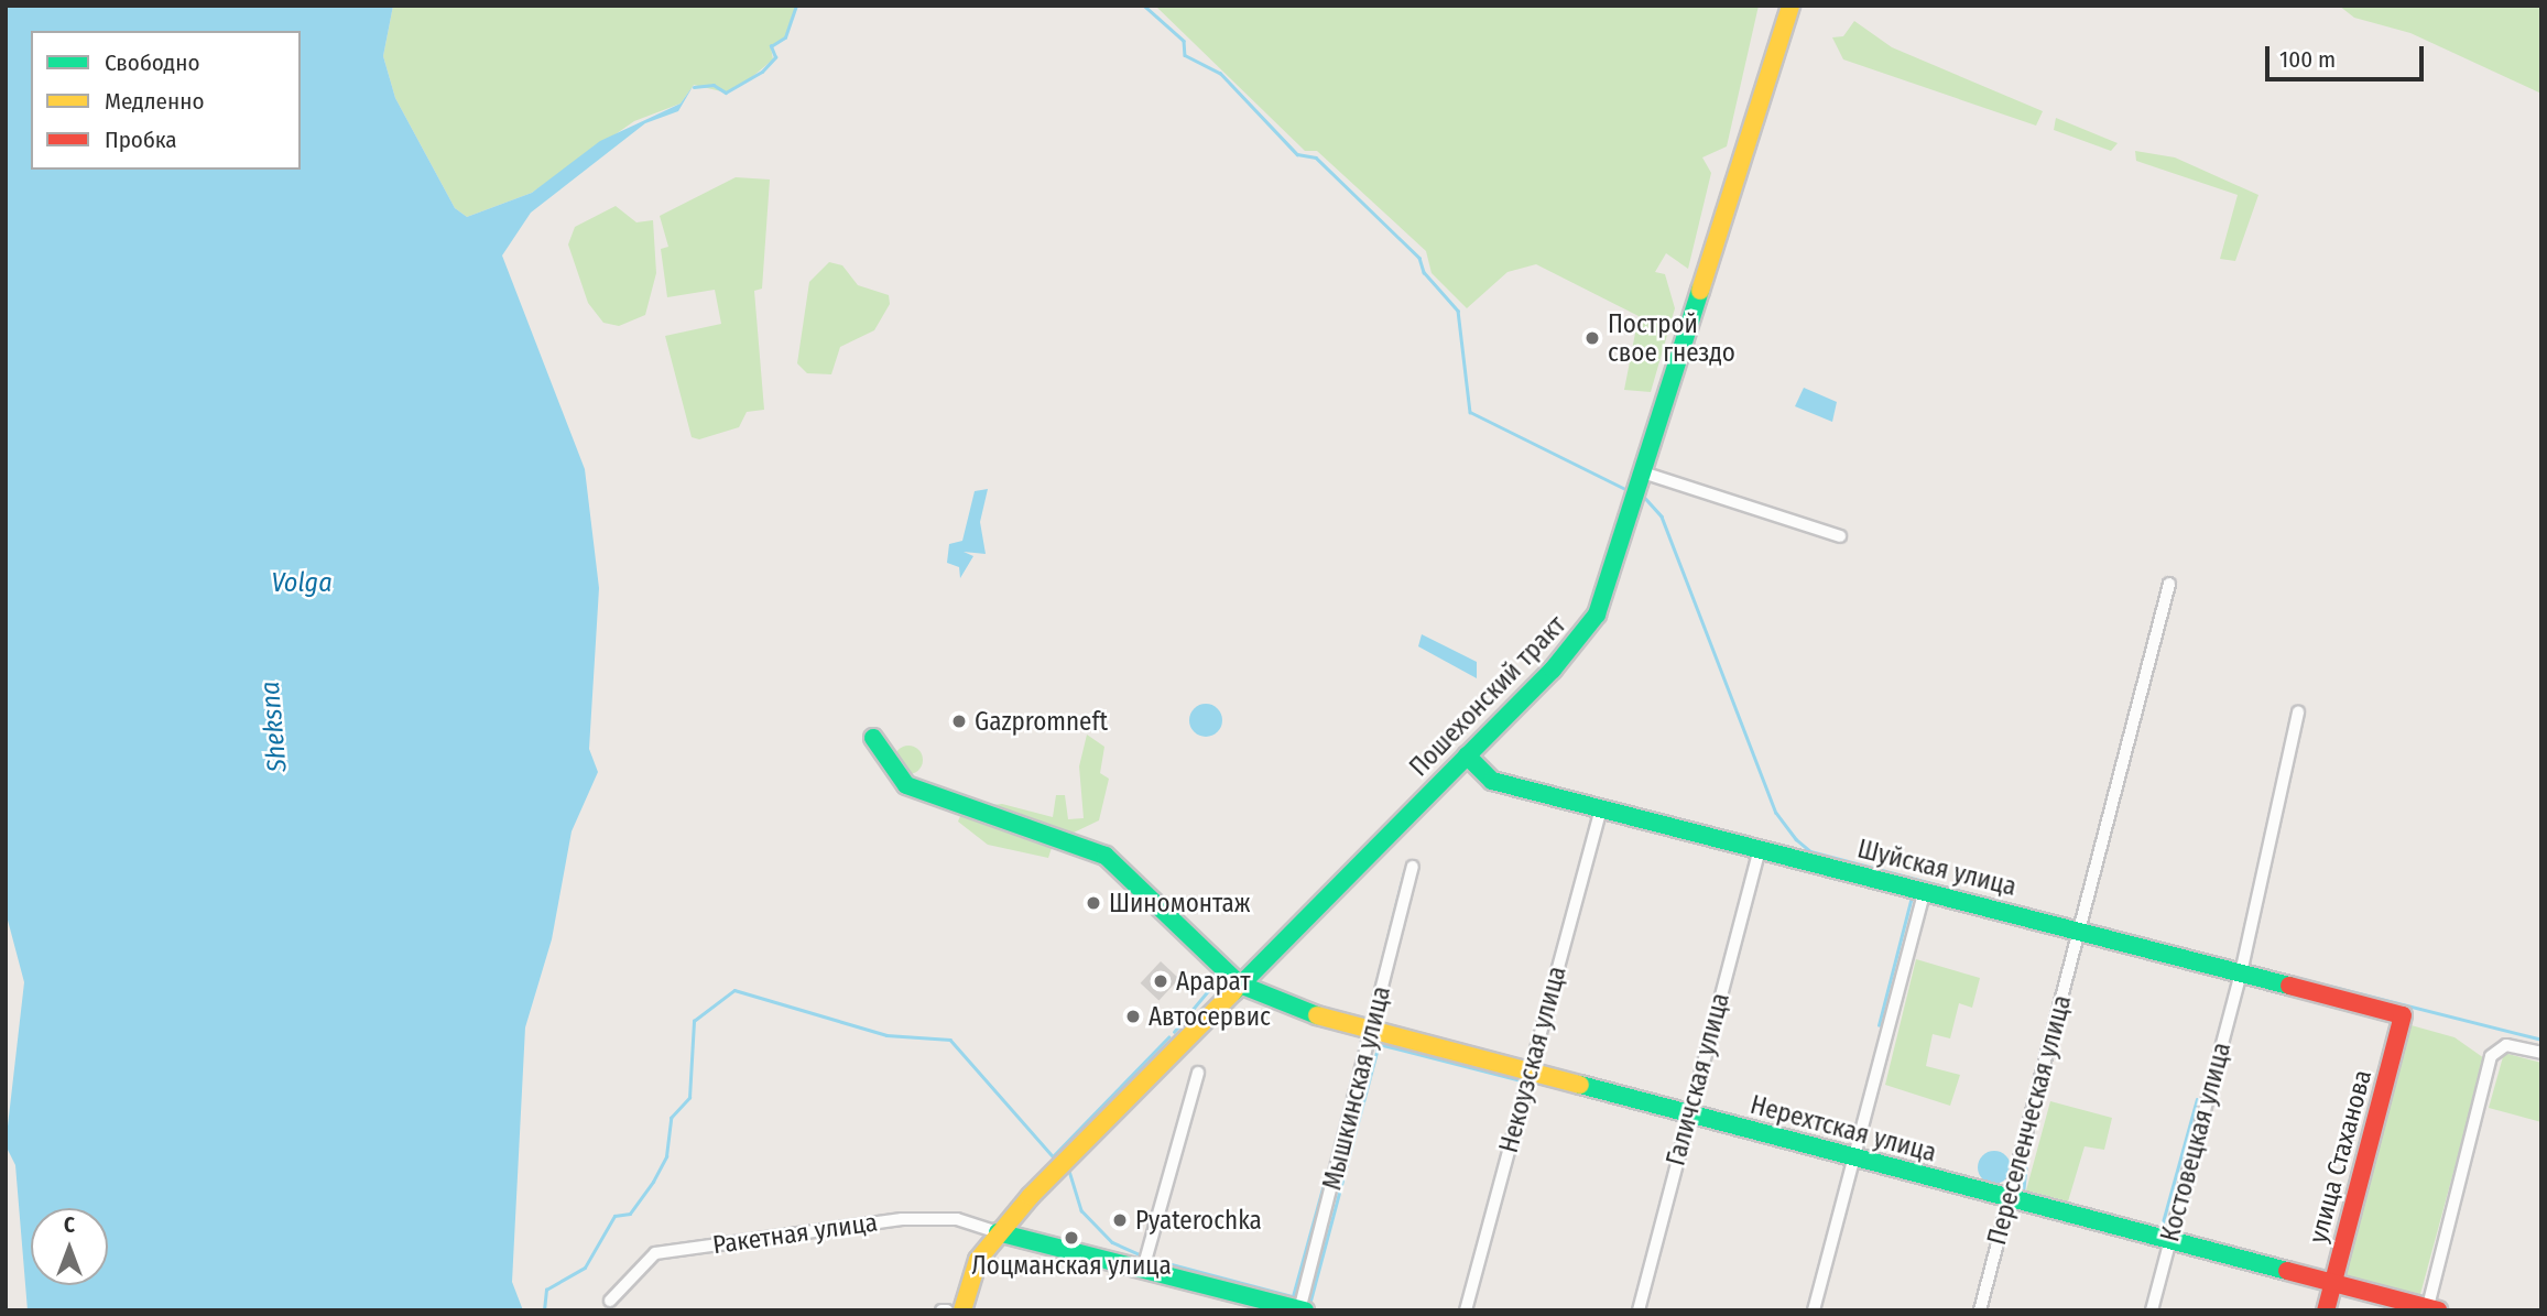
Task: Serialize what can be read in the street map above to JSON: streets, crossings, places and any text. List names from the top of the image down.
{
  "streets": {
    "street": [
      "Пошехонский тракт",
      "Шуйская улица",
      "Некоузская улица",
      "Галичская улица",
      "Мышкинская улица",
      "Переселенческая улица",
      "Нерехтская улица",
      "Костовецкая улица",
      "улица Стаханова",
      "Ракетная улица"
    ]
  },
  "crossings": [
    ["Пошехонский тракт", "Шуйская улица"],
    ["Пошехонский тракт", "Нерехтская улица"],
    ["Пошехонский тракт", "Ракетная улица"],
    ["Шуйская улица", "Некоузская улица"],
    ["Шуйская улица", "Галичская улица"],
    ["Шуйская улица", "Переселенческая улица"],
    ["Шуйская улица", "Костовецкая улица"],
    ["Шуйская улица", "улица Стаханова"],
    ["Некоузская улица", "Нерехтская улица"],
    ["Галичская улица", "Нерехтская улица"],
    ["Мышкинская улица", "Нерехтская улица"],
    ["Переселенческая улица", "Нерехтская улица"],
    ["Нерехтская улица", "Костовецкая улица"],
    ["Нерехтская улица", "улица Стаханова"]
  ],
  "water": ["Volga", "Sheksna"],
  "places": [
    "Построй свое гнездо",
    "Gazpromneft",
    "Шиномонтаж",
    "Арарат",
    "Автосервис",
    "Pyaterochka",
    "Лоцманская улица"
  ],
  "legend": ["Свободно", "Медленно", "Пробка"],
  "scale_bar": "100 m",
  "north": "top"
}
